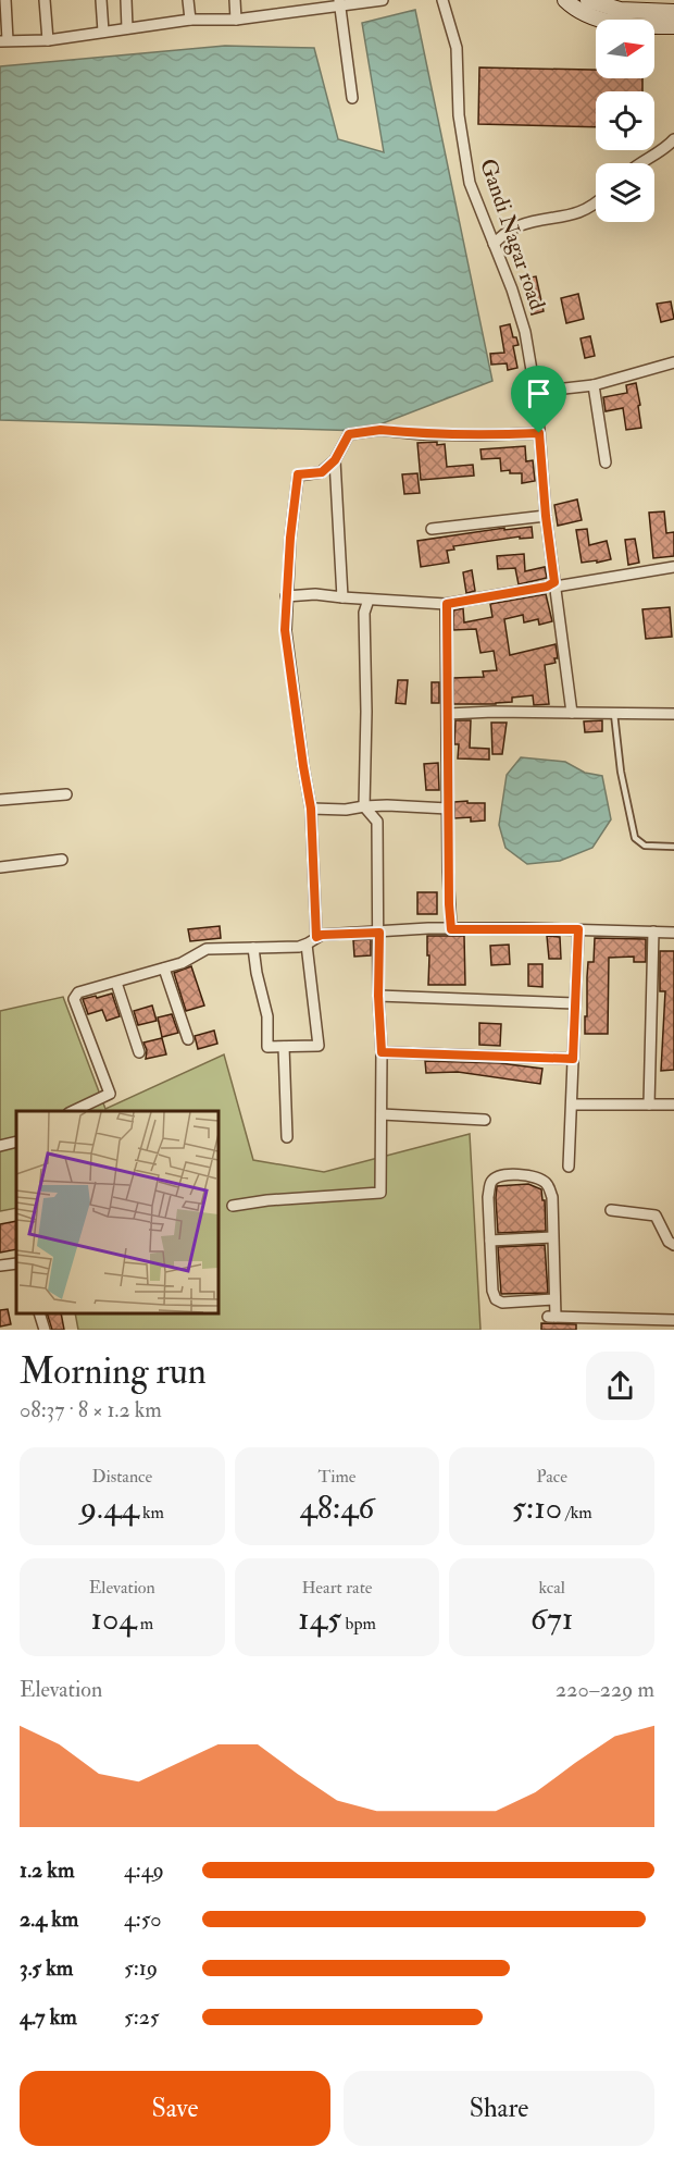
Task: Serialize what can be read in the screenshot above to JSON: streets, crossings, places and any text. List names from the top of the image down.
{
  "streets": {
    "street": ["Gandi Nagar road"]
  },
  "north": "right",
  "page": {
    "heading": ["Morning run", "08:37 · 8 × 1.2 km"],
    "stats": [
      ["Distance", "9.44 km"],
      ["Time", "48:46"],
      ["Pace", "5:10 /km"],
      ["Elevation", "104 m"],
      ["Heart rate", "145 bpm"],
      ["kcal", "671"]
    ],
    "chart": ["Elevation", "220–229 m"],
    "list": [
      {
        "name": "1.2 km",
        "note": "4:49"
      },
      {
        "name": "2.4 km",
        "note": "4:50"
      },
      {
        "name": "3.5 km",
        "note": "5:19"
      },
      {
        "name": "4.7 km",
        "note": "5:25"
      }
    ],
    "buttons": ["Save", "Share"]
  }
}
